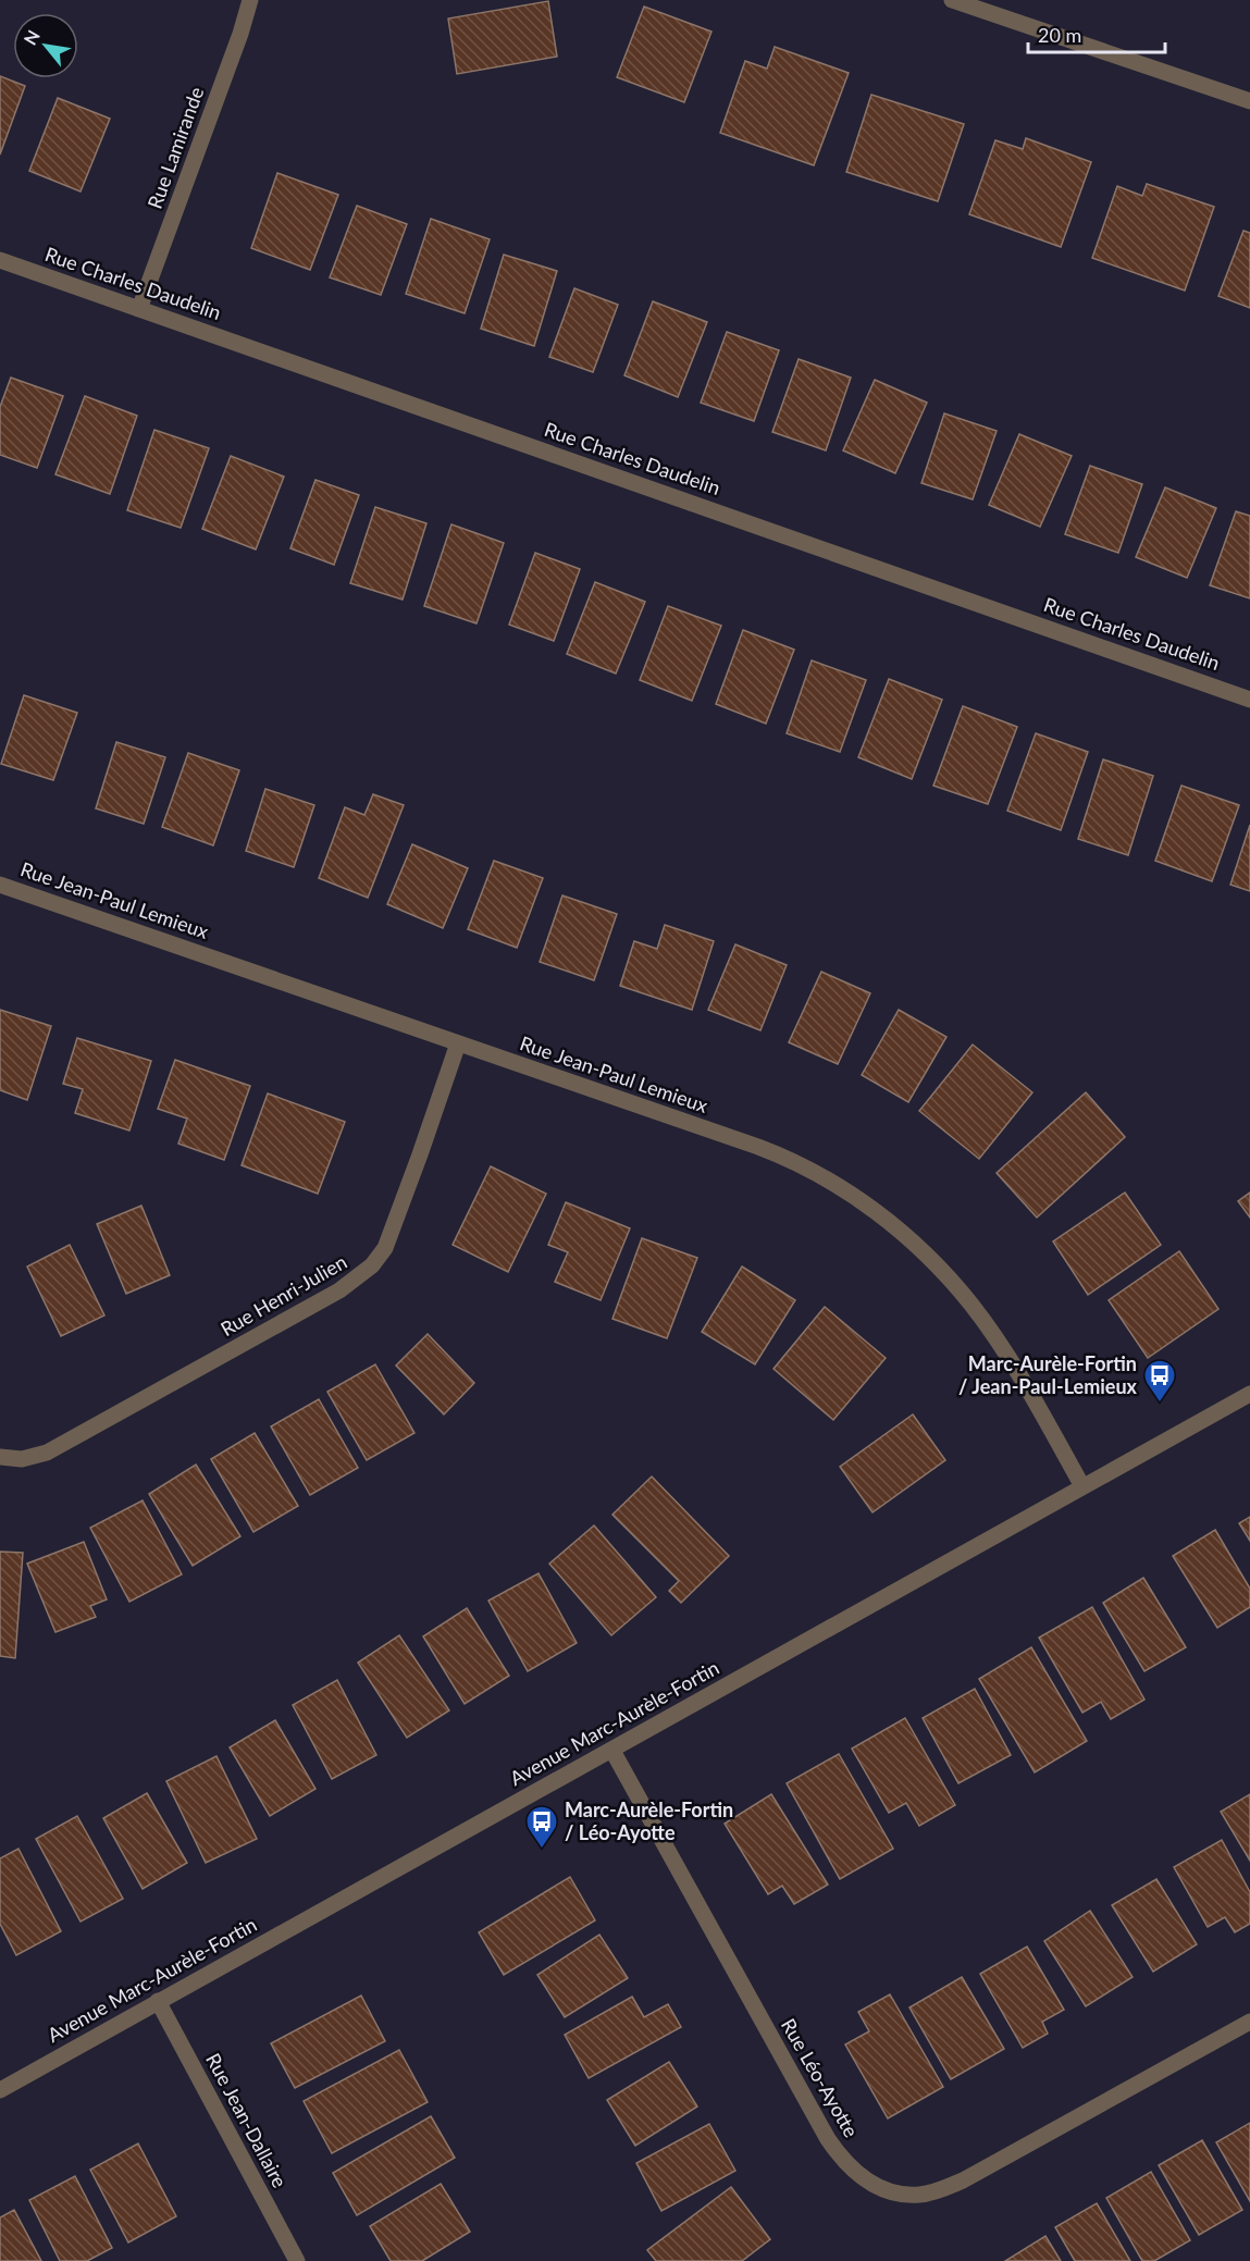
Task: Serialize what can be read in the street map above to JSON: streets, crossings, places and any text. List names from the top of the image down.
{
  "streets": {
    "street": [
      "Rue Lamirande",
      "Rue Charles Daudelin",
      "Rue Jean-Paul Lemieux",
      "Rue Henri-Julien",
      "Avenue Marc-Aurèle-Fortin",
      "Rue Léo-Ayotte",
      "Rue Jean-Dallaire"
    ]
  },
  "crossings": [
    ["Rue Lamirande", "Rue Charles Daudelin"],
    ["Rue Jean-Paul Lemieux", "Rue Henri-Julien"],
    ["Rue Jean-Paul Lemieux", "Avenue Marc-Aurèle-Fortin"],
    ["Avenue Marc-Aurèle-Fortin", "Rue Léo-Ayotte"],
    ["Avenue Marc-Aurèle-Fortin", "Rue Jean-Dallaire"]
  ],
  "places": {
    "bus stop": ["Marc-Aurèle-Fortin / Jean-Paul-Lemieux", "Marc-Aurèle-Fortin / Léo-Ayotte"]
  },
  "scale_bar": "20 m",
  "north": "top left"
}
